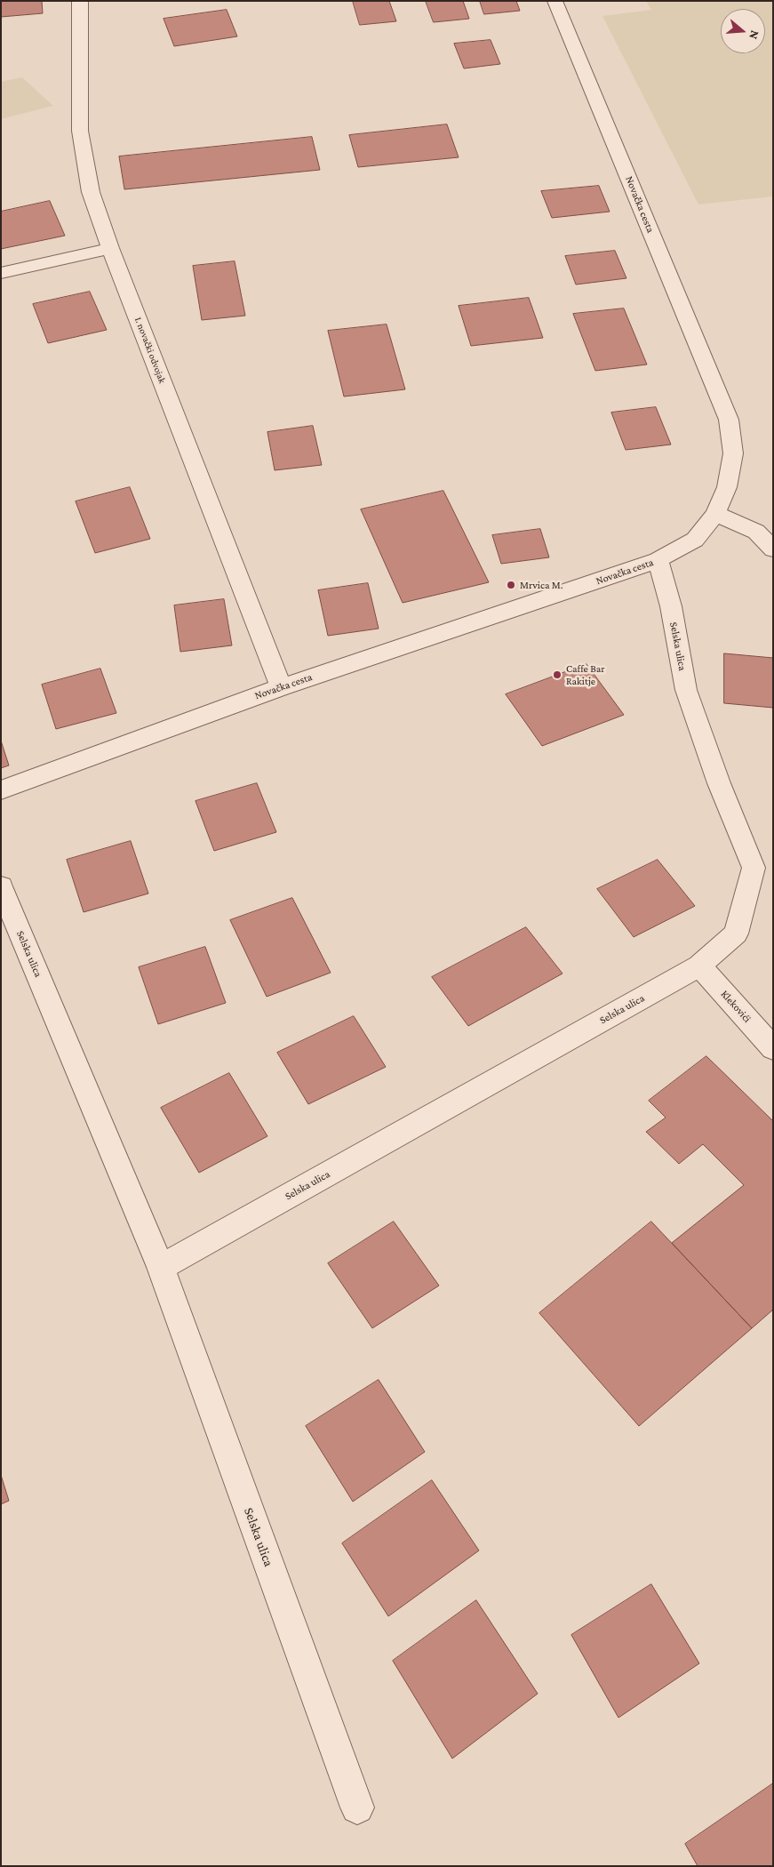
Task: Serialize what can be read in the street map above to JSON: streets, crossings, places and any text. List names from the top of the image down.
{
  "streets": {
    "street": [
      "Novačka cesta",
      "I. novački odvojak",
      "Selska ulica",
      "Klekovići"
    ]
  },
  "crossings": [
    ["Novačka cesta", "I. novački odvojak"],
    ["Novačka cesta", "Selska ulica"],
    ["Selska ulica", "Klekovići"]
  ],
  "places": ["Mrvica M.", "Caffe Bar Rakitje"],
  "north": "right"
}
